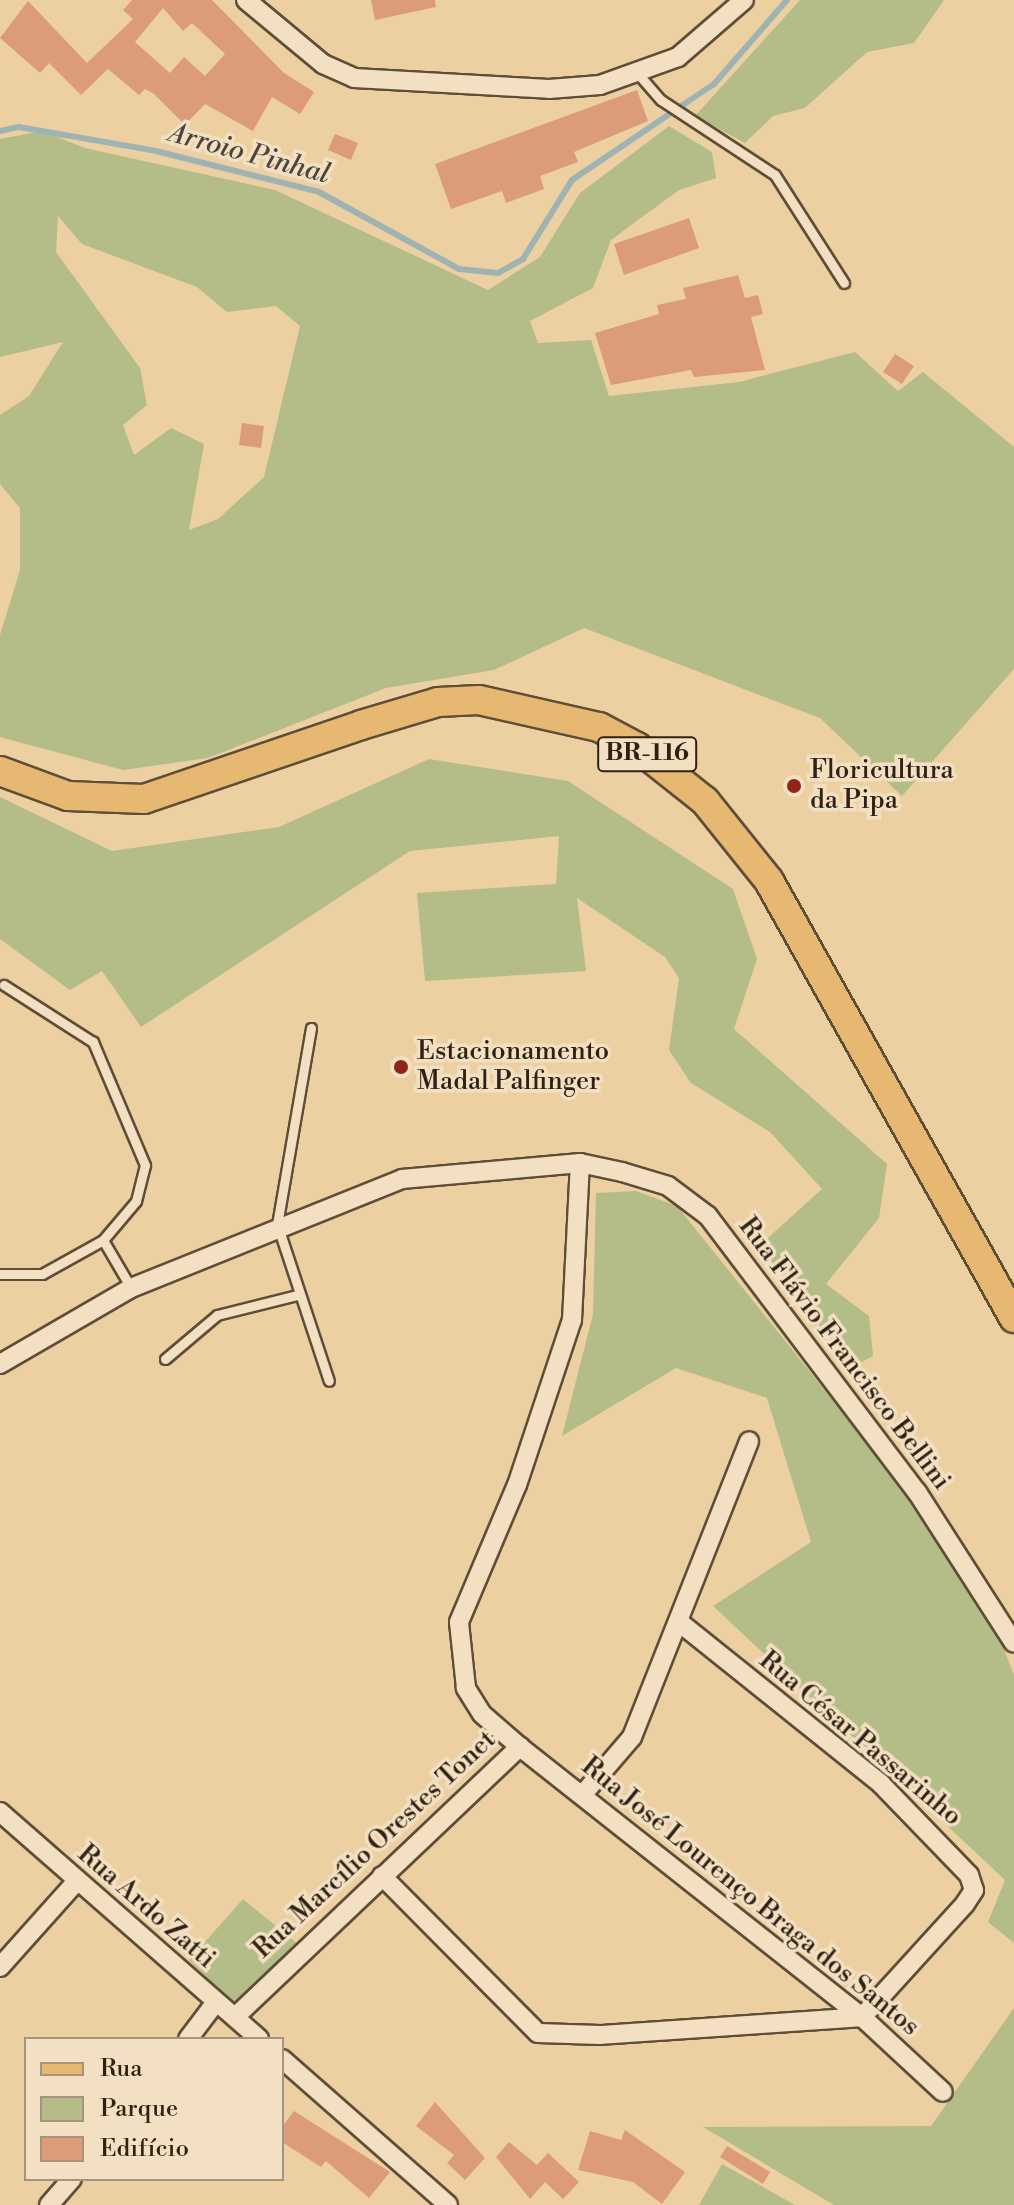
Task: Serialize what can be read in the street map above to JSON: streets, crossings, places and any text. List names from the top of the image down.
{
  "streets": {
    "main road": ["BR-116"],
    "street": [
      "Rua Flávio Francisco Bellini",
      "Rua César Passarinho",
      "Rua Marcílio Orestes Tonet",
      "Rua José Lourenço Braga dos Santos",
      "Rua Ardo Zatti"
    ]
  },
  "crossings": [
    ["Rua Flávio Francisco Bellini", "Rua Marcílio Orestes Tonet"],
    ["Rua César Passarinho", "Rua José Lourenço Braga dos Santos"],
    ["Rua Marcílio Orestes Tonet", "Rua José Lourenço Braga dos Santos"],
    ["Rua Marcílio Orestes Tonet", "Rua Ardo Zatti"]
  ],
  "water": ["Arroio Pinhal"],
  "places": ["Floricultura da Pipa", "Estacionamento Madal Palfinger"],
  "legend": ["Rua", "Parque", "Edifício"]
}
